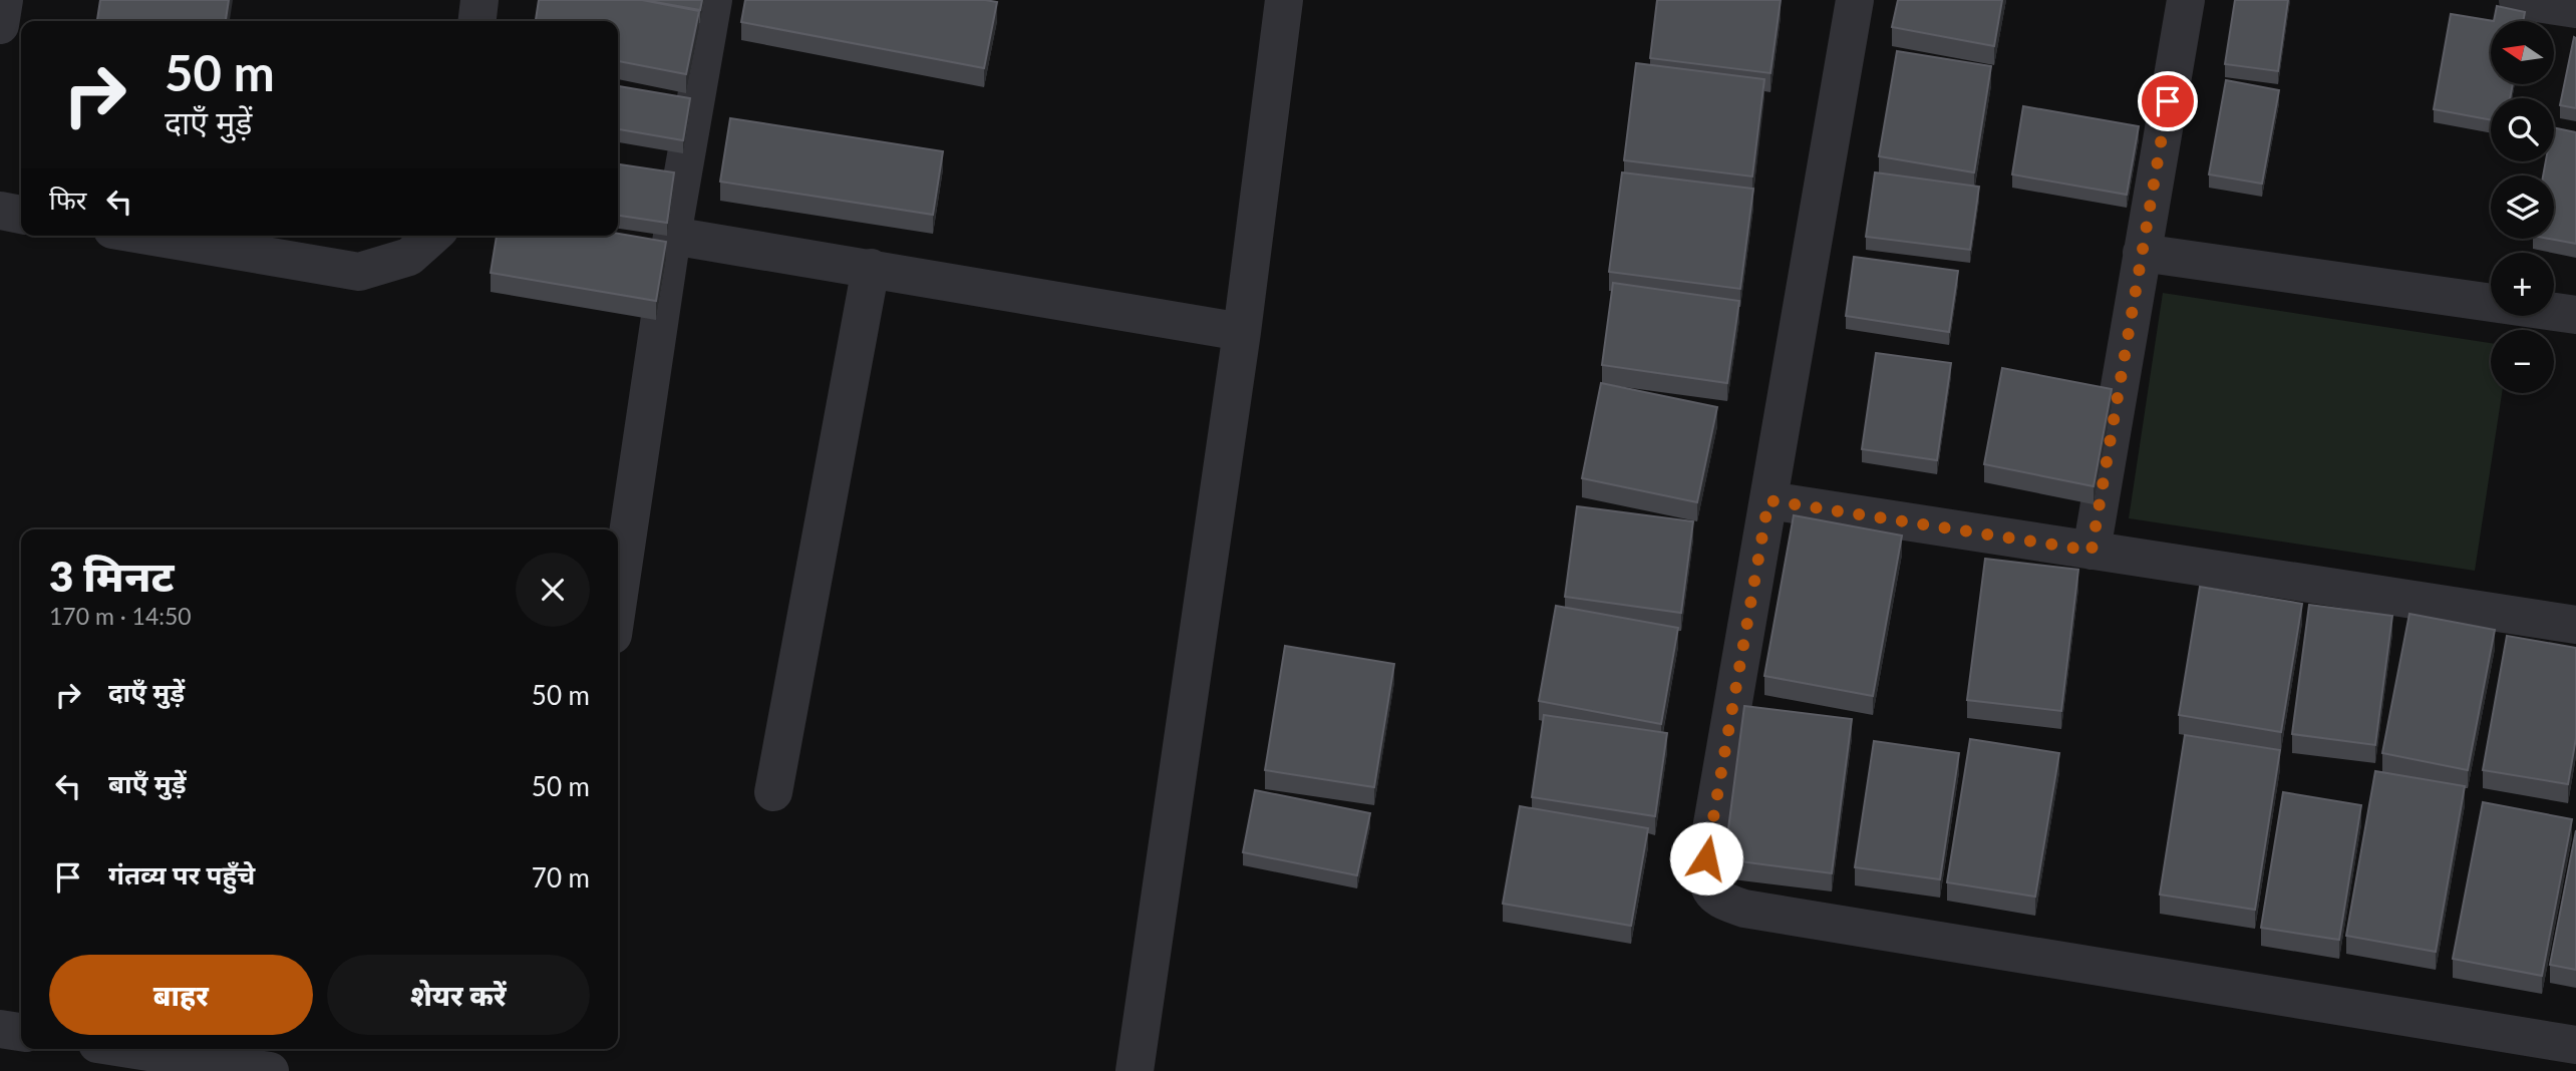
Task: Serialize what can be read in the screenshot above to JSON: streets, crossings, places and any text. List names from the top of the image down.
{
  "north": "left",
  "page": {
    "map_buttons": ["+", "−"],
    "turn": ["50 m", "दाएँ मुड़ें"],
    "then": "फिर",
    "heading": ["3 मिनट", "170 m · 14:50"],
    "list": [
      {
        "name": "दाएँ मुड़ें",
        "value": "50 m"
      },
      {
        "name": "बाएँ मुड़ें",
        "value": "50 m"
      },
      {
        "name": "गंतव्य पर पहुँचे",
        "value": "70 m"
      }
    ],
    "buttons": ["बाहर", "शेयर करें"]
  }
}
